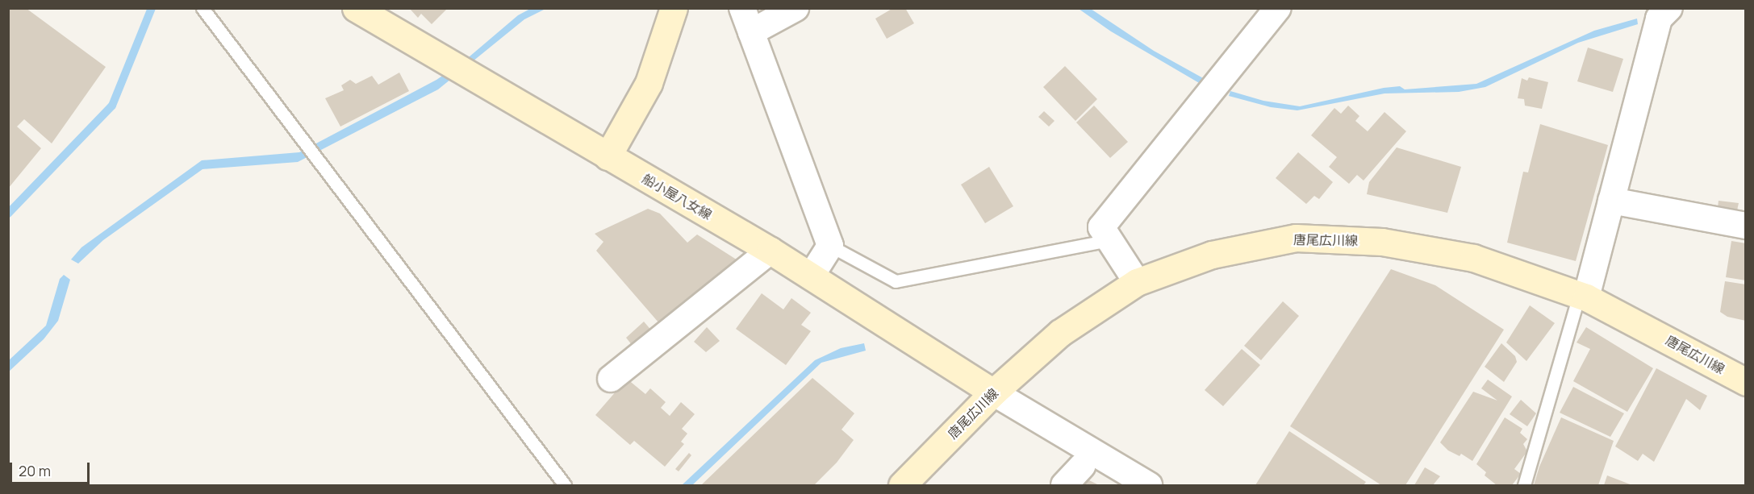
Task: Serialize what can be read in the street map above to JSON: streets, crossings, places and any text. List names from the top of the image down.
{
  "streets": {
    "main road": ["船小屋八女線", "唐尾広川線"]
  },
  "crossings": [
    ["船小屋八女線", "唐尾広川線"]
  ],
  "scale_bar": "20 m"
}
